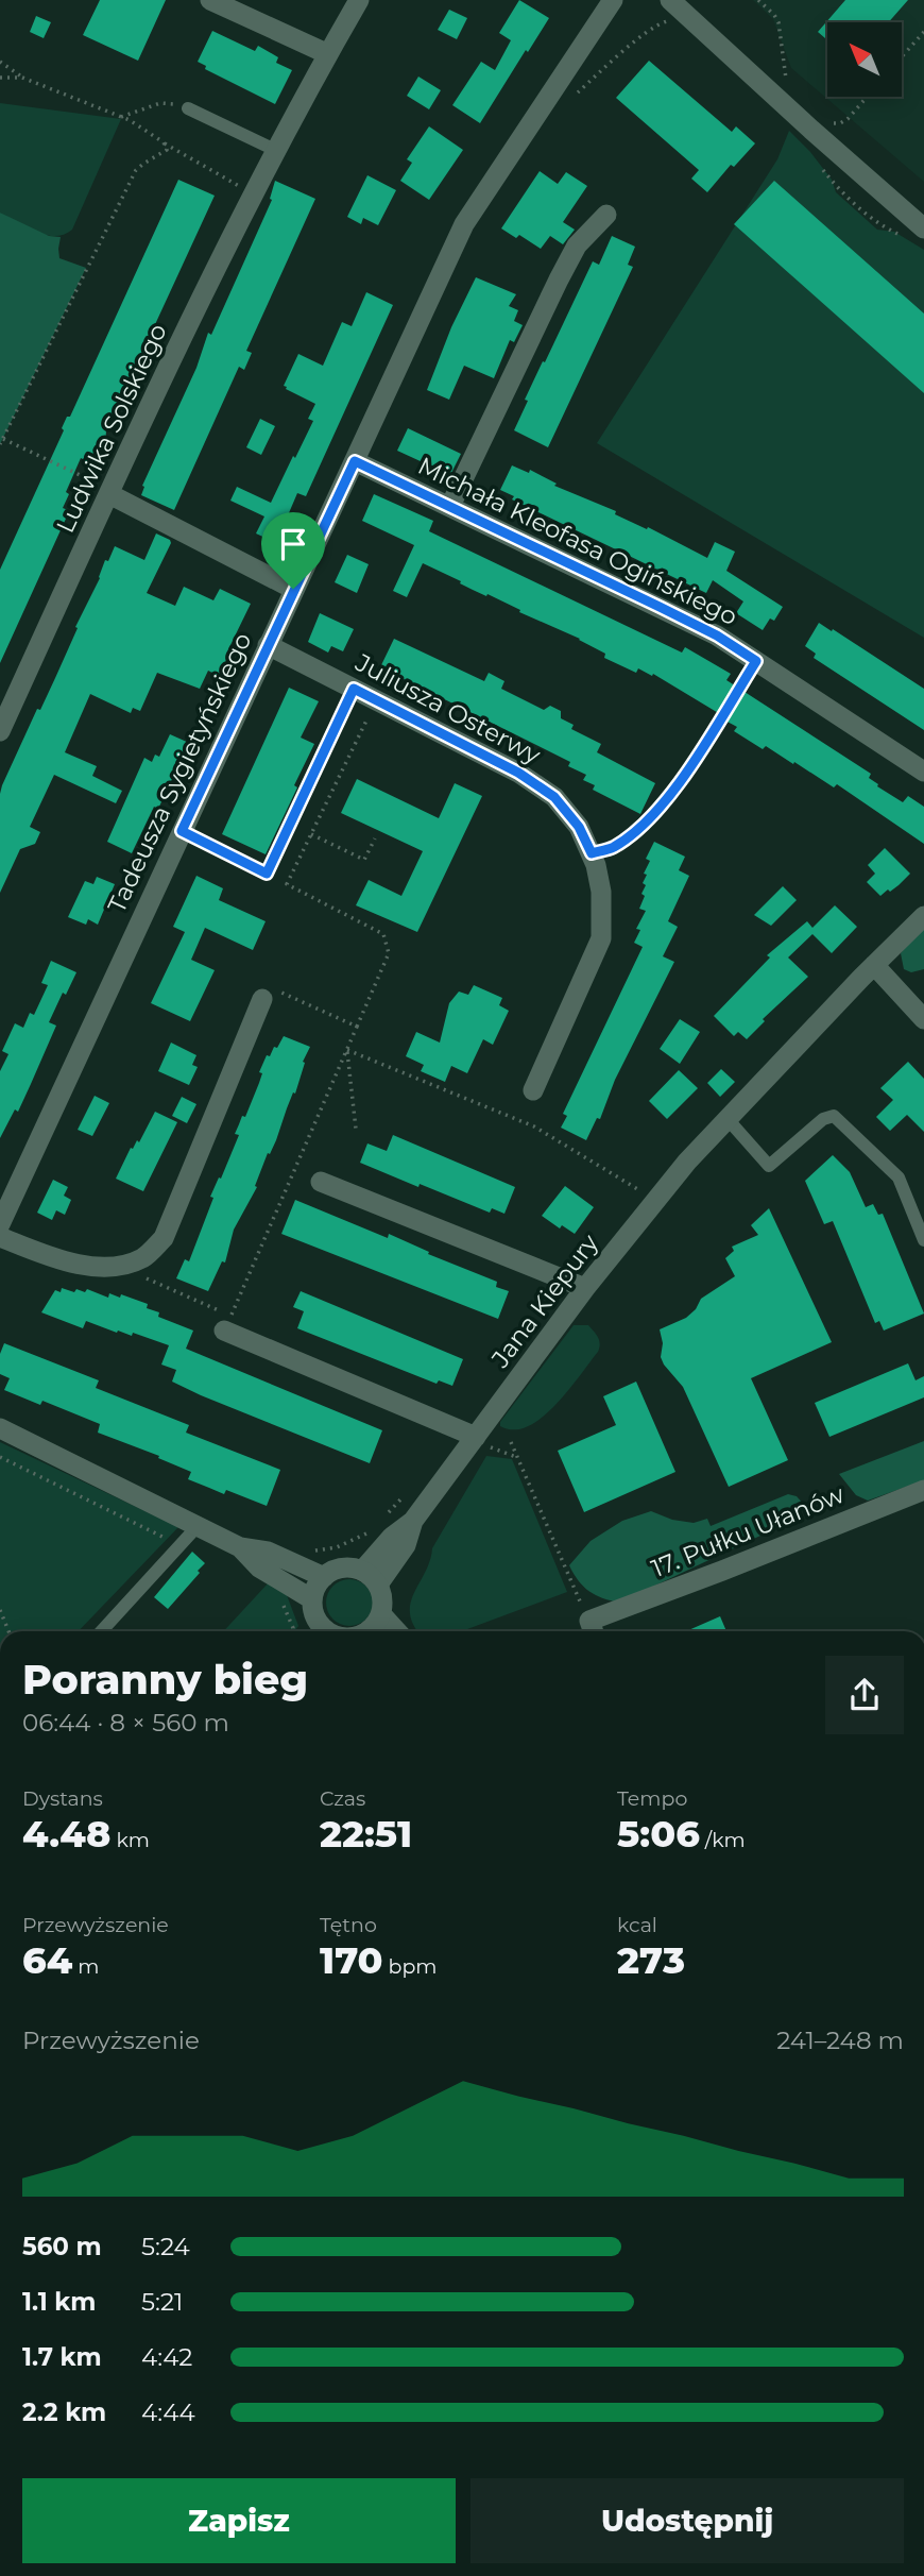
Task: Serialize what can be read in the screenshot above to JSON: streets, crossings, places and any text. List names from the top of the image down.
{
  "streets": {
    "street": [
      "Ludwika Solskiego",
      "Michała Kleofasa Ogińskiego",
      "Juliusza Osterwy",
      "Tadeusza Sygietyńskiego",
      "Jana Kiepury",
      "17. Pułku Ułanów"
    ]
  },
  "crossings": [
    ["Michała Kleofasa Ogińskiego", "Tadeusza Sygietyńskiego"],
    ["Juliusza Osterwy", "Tadeusza Sygietyńskiego"]
  ],
  "north": "top left",
  "page": {
    "heading": ["Poranny bieg", "06:44 · 8 × 560 m"],
    "stats": [
      ["Dystans", "4.48 km"],
      ["Czas", "22:51"],
      ["Tempo", "5:06 /km"],
      ["Przewyższenie", "64 m"],
      ["Tętno", "170 bpm"],
      ["kcal", "273"]
    ],
    "chart": ["Przewyższenie", "241–248 m"],
    "list": [
      {
        "name": "560 m",
        "note": "5:24"
      },
      {
        "name": "1.1 km",
        "note": "5:21"
      },
      {
        "name": "1.7 km",
        "note": "4:42"
      },
      {
        "name": "2.2 km",
        "note": "4:44"
      }
    ],
    "buttons": ["Zapisz", "Udostępnij"]
  }
}
